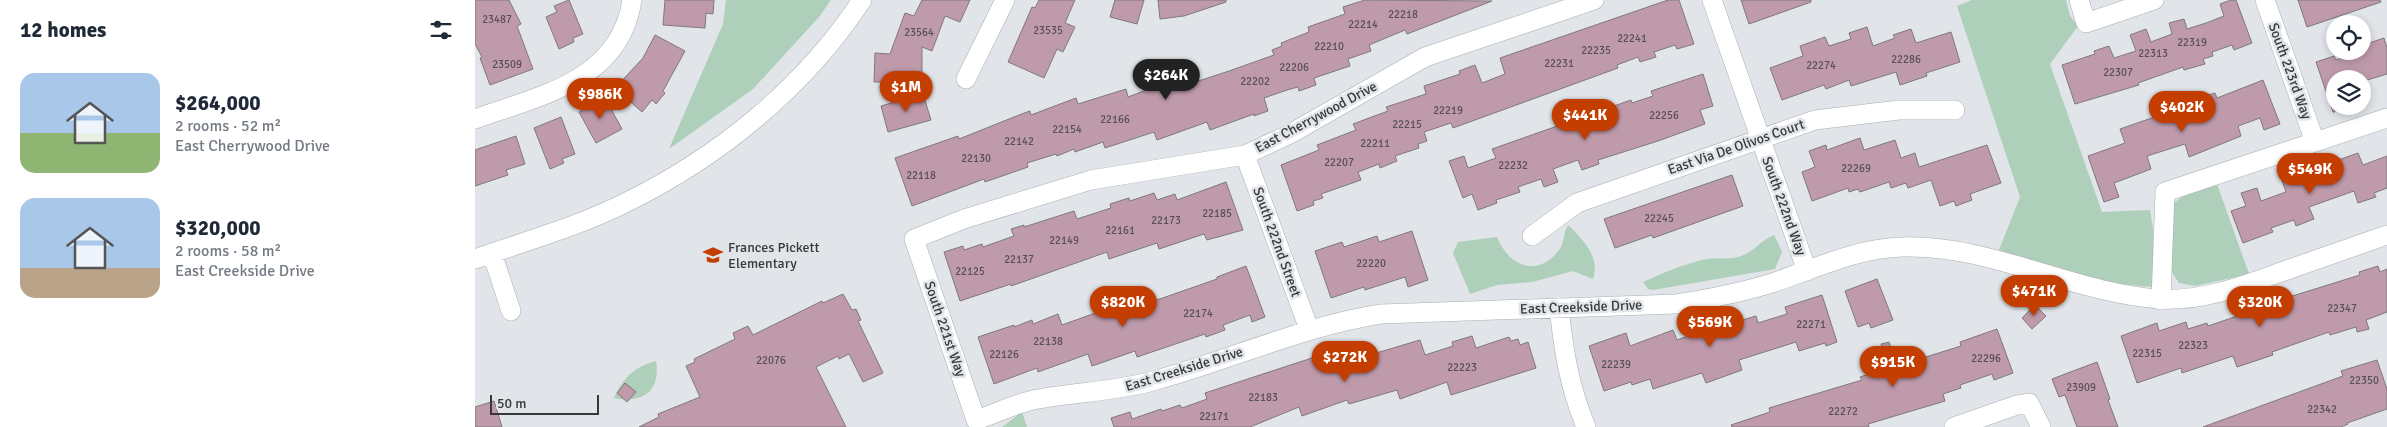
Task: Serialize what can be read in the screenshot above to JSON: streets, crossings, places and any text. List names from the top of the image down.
{
  "streets": {
    "street": [
      "South 223rd Way",
      "East Cherrywood Drive",
      "East Via De Olivos Court",
      "South 222nd Way",
      "South 222nd Street",
      "East Creekside Drive",
      "South 221st Way"
    ]
  },
  "crossings": [
    ["East Cherrywood Drive", "South 222nd Street"],
    ["East Cherrywood Drive", "South 221st Way"],
    ["East Via De Olivos Court", "South 222nd Way"],
    ["South 222nd Way", "East Creekside Drive"],
    ["South 222nd Street", "East Creekside Drive"],
    ["East Creekside Drive", "South 221st Way"]
  ],
  "places": {
    "school or university": ["Frances Pickett Elementary"]
  },
  "house_numbers": [
    "22218",
    "23487",
    "22214",
    "23535",
    "23564",
    "22241",
    "22319",
    "22210",
    "22235",
    "22313",
    "22286",
    "22231",
    "23509",
    "22274",
    "22206",
    "22307",
    "22202",
    "22219",
    "22256",
    "22166",
    "22215",
    "22154",
    "22142",
    "22211",
    "22130",
    "22207",
    "22232",
    "22269",
    "22118",
    "22185",
    "22245",
    "22173",
    "22161",
    "22149",
    "22137",
    "22220",
    "22125",
    "22347",
    "22174",
    "22271",
    "22138",
    "22323",
    "22315",
    "22126",
    "22296",
    "22076",
    "22239",
    "22223",
    "22350",
    "23909",
    "22183",
    "22342",
    "22272",
    "22171"
  ],
  "scale_bar": "50 m",
  "page": {
    "heading": "12 homes",
    "price": [
      "$264K",
      "$1M",
      "$986K",
      "$402K",
      "$441K",
      "$549K",
      "$471K",
      "$820K",
      "$320K",
      "$569K",
      "$272K",
      "$915K"
    ],
    "list": [
      {
        "name": "$264,000",
        "note": "2 rooms · 52 m² · East Cherrywood Drive"
      },
      {
        "name": "$320,000",
        "note": "2 rooms · 58 m² · East Creekside Drive"
      }
    ],
    "scale": "50 m"
  }
}
